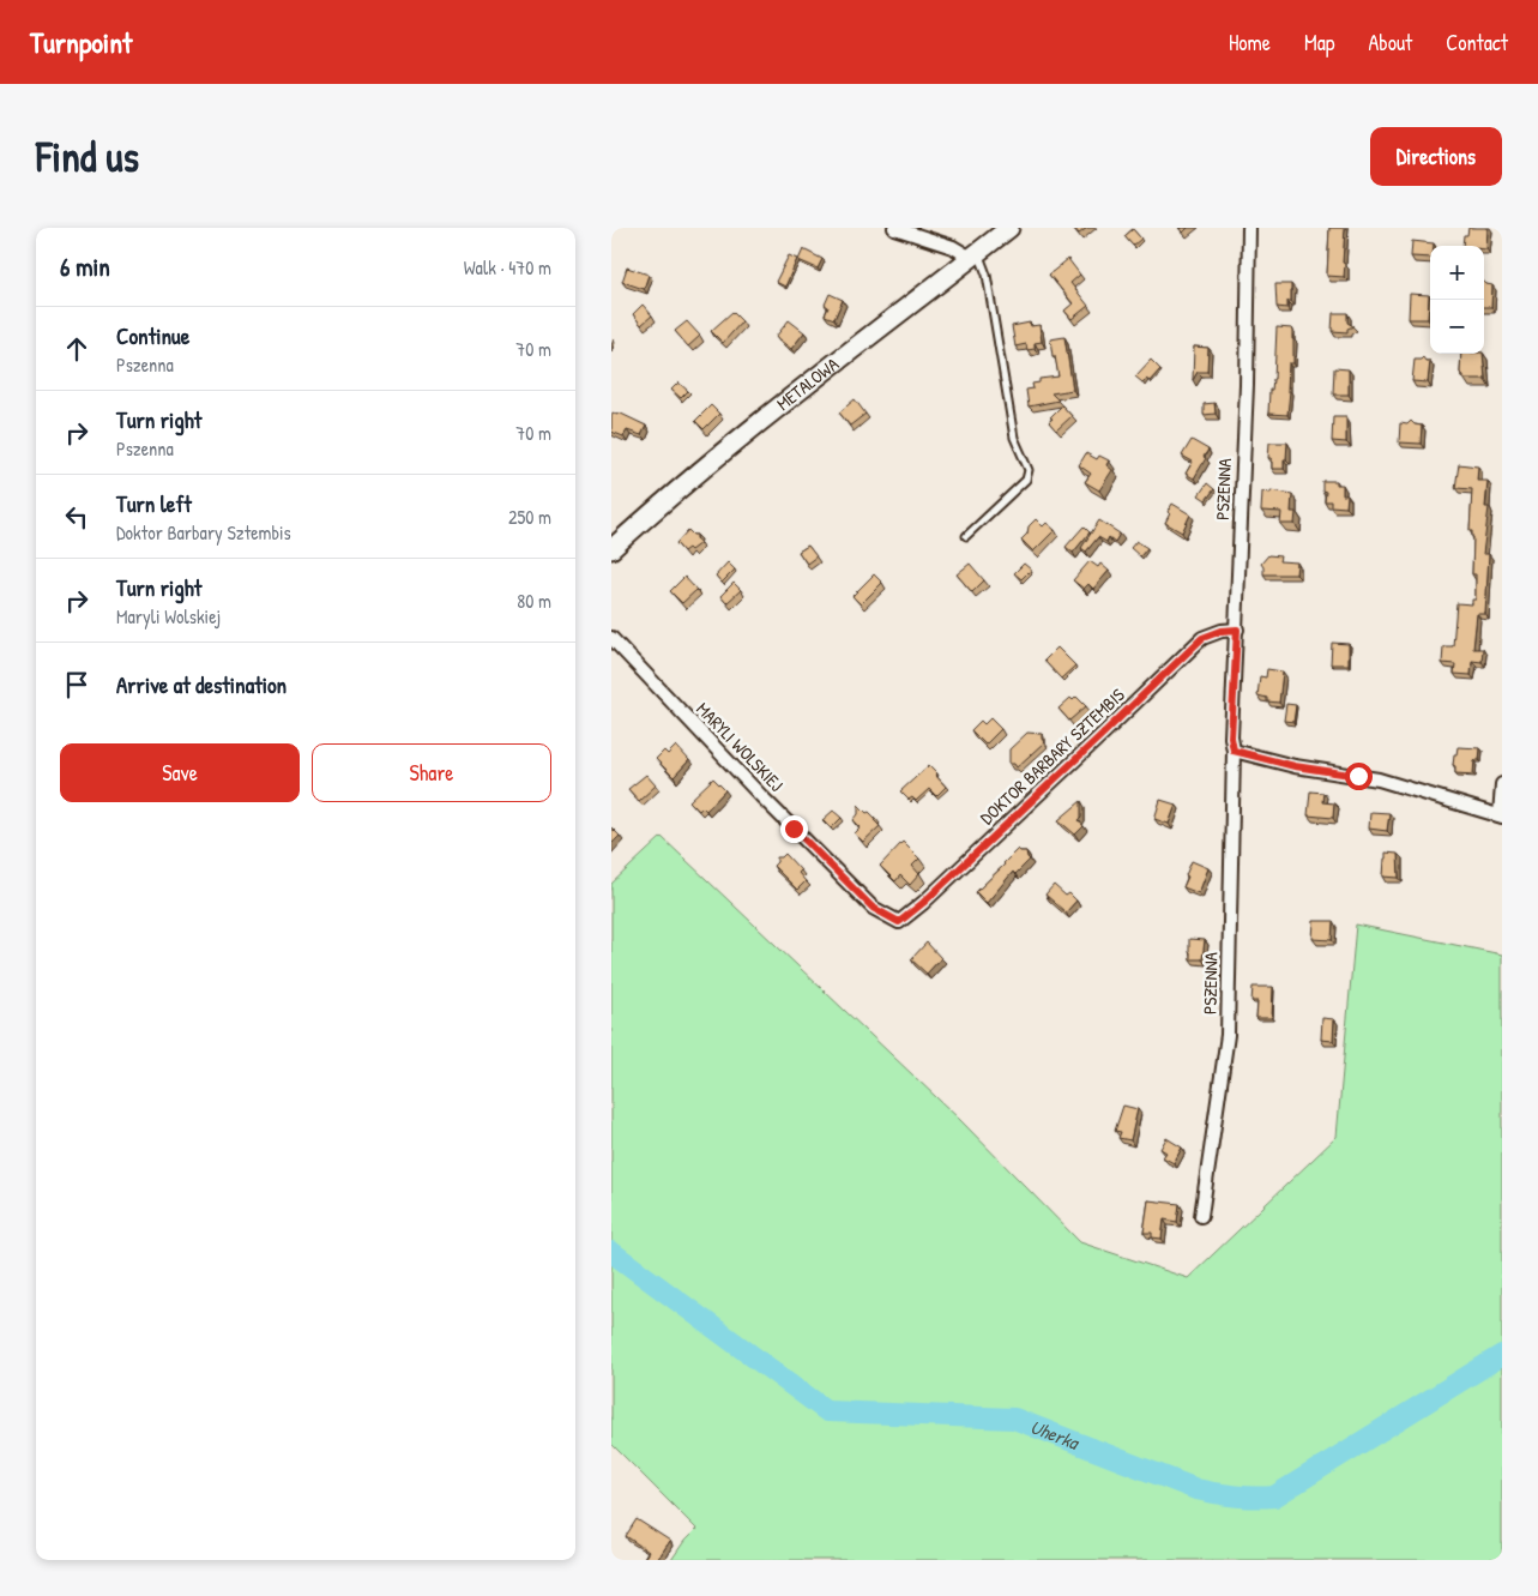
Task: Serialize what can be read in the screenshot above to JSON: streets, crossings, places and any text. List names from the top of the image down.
{
  "streets": {
    "street": [
      "METALOWA",
      "PSZENNA",
      "MARYLI WOLSKIEJ",
      "DOKTOR BARBARY SZTEMBIS"
    ]
  },
  "crossings": [
    ["PSZENNA", "DOKTOR BARBARY SZTEMBIS"],
    ["MARYLI WOLSKIEJ", "DOKTOR BARBARY SZTEMBIS"]
  ],
  "water": ["Uherka"],
  "page": {
    "header": "Turnpoint",
    "nav": [
      "Home",
      "Map",
      "About",
      "Contact"
    ],
    "buttons": [
      "Directions",
      ["Save", "Share"]
    ],
    "title": "Find us",
    "heading": ["6 min", "Walk · 470 m"],
    "map_buttons": ["+", "−"],
    "list": [
      ["Continue", "Pszenna", "70 m"],
      ["Turn right", "Pszenna", "70 m"],
      ["Turn left", "Doktor Barbary Sztembis", "250 m"],
      ["Turn right", "Maryli Wolskiej", "80 m"],
      "Arrive at destination"
    ]
  }
}
